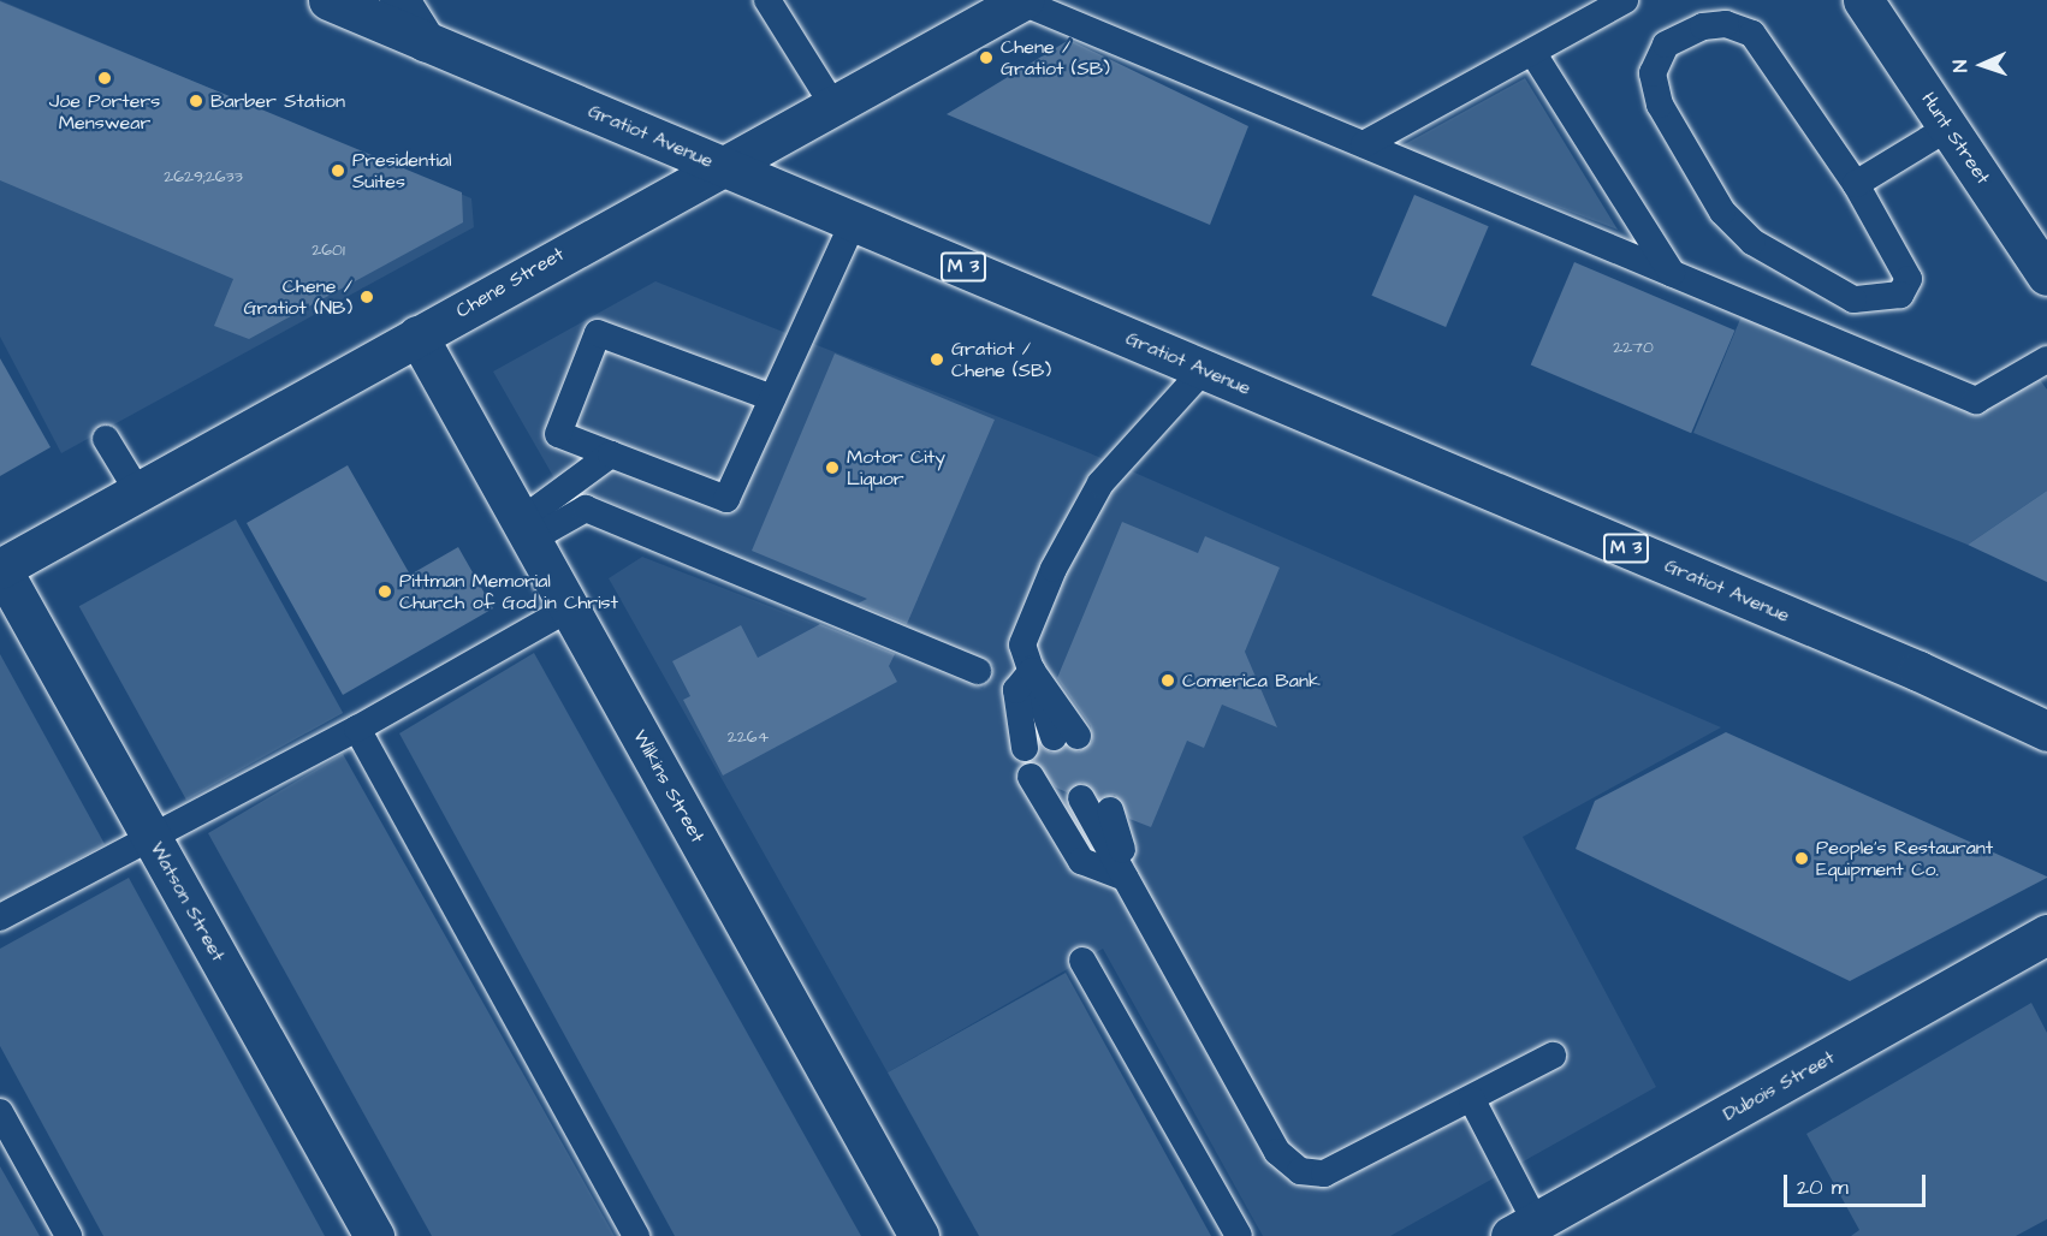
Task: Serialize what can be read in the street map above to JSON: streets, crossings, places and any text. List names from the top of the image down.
{
  "streets": {
    "street": [
      "Gratiot Avenue",
      "Hunt Street",
      "M 3",
      "Chene Street",
      "Wilkins Street",
      "Watson Street",
      "Dubois Street"
    ]
  },
  "crossings": [
    ["Gratiot Avenue", "Chene Street"],
    ["Chene Street", "Wilkins Street"],
    ["Chene Street", "Watson Street"]
  ],
  "places": [
    "Chene / Gratiot (SB)",
    "Joe Porters Menswear",
    "Barber Station",
    "Presidential Suites",
    "Chene / Gratiot (NB)",
    "Gratiot / Chene (SB)",
    "Motor City Liquor",
    "Pittman Memorial Church of God in Christ",
    "Comerica Bank",
    "People's Restaurant Equipment Co."
  ],
  "house_numbers": [
    "2629;2633",
    "2601",
    "2270",
    "2264"
  ],
  "scale_bar": "20 m",
  "north": "left"
}
